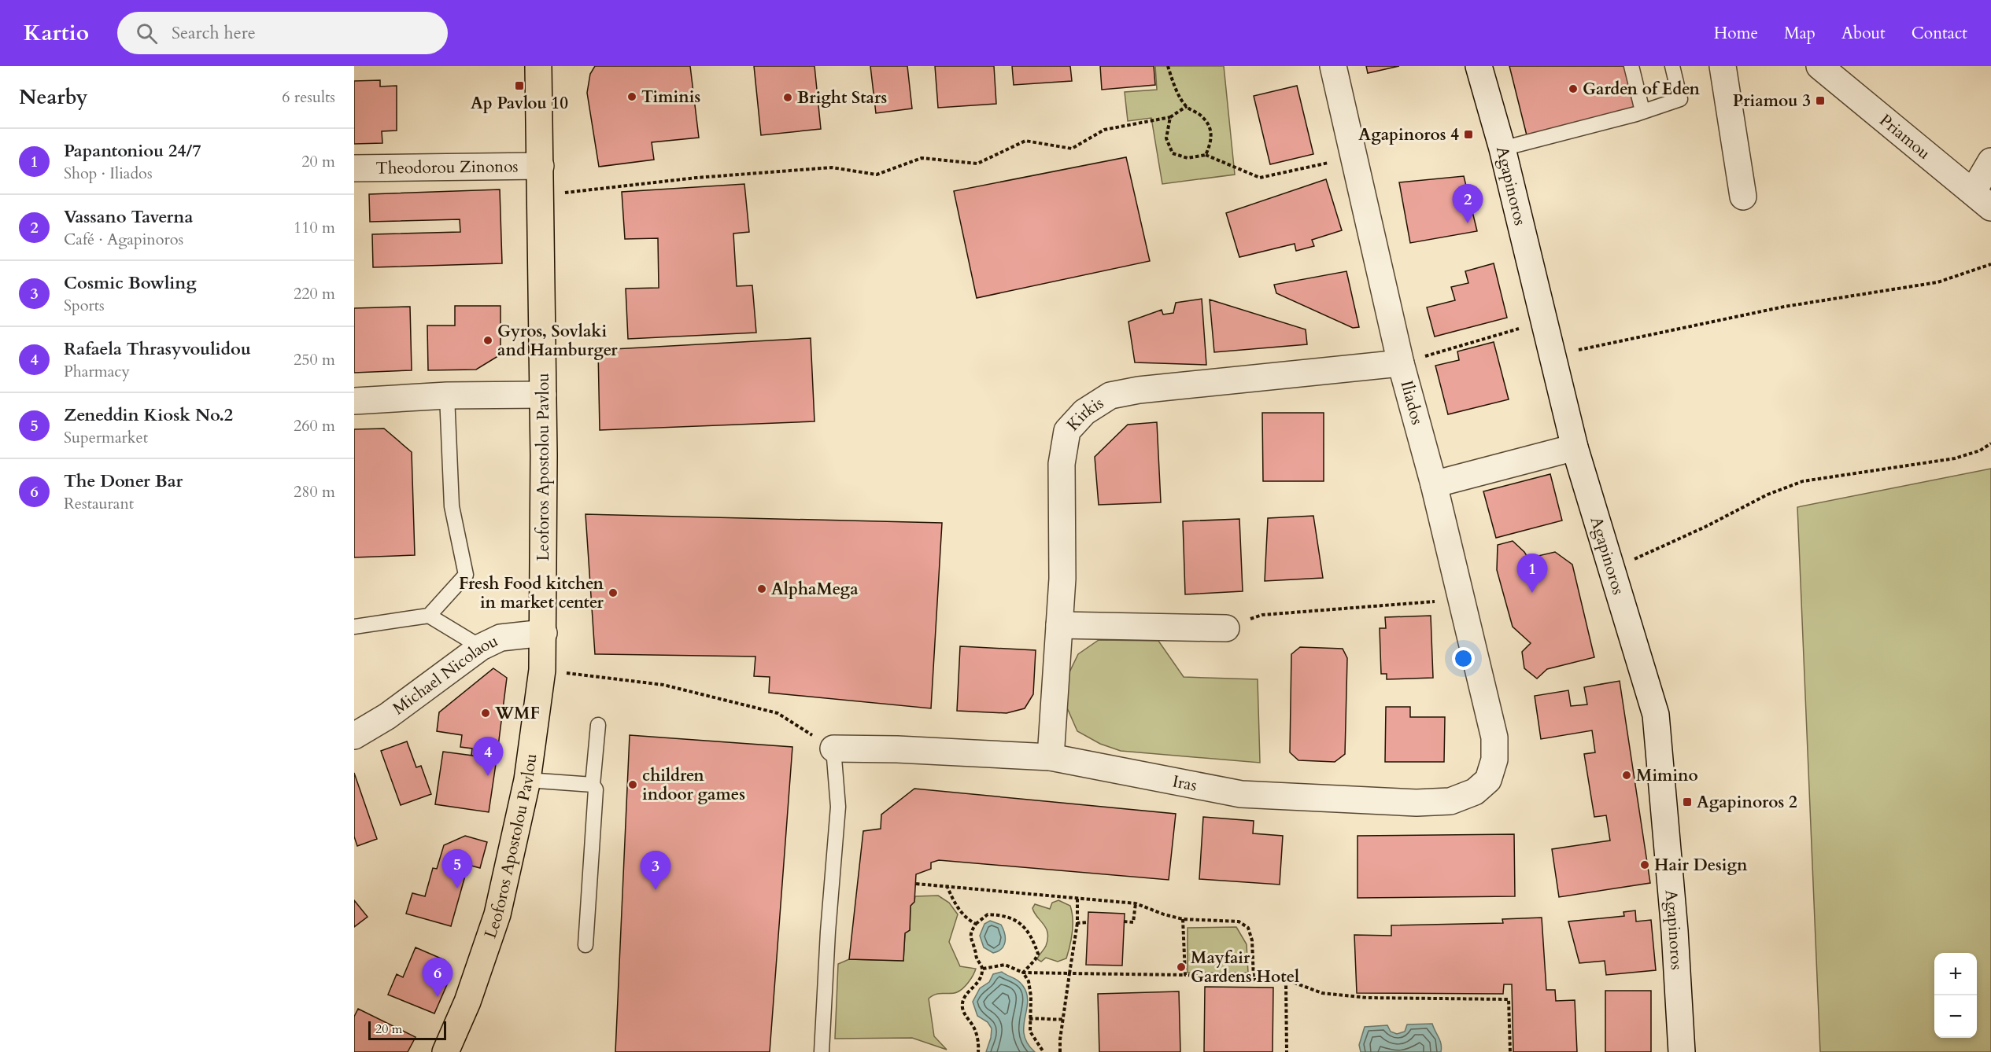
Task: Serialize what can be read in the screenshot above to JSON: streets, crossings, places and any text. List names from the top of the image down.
{
  "streets": {
    "main road": ["Leoforos Apostolou Pavlou"],
    "street": [
      "Priamou",
      "Theodorou Zinonos",
      "Agapinoros",
      "Iliados",
      "Kirkis",
      "Michael Nicolaou",
      "Iras"
    ]
  },
  "crossings": [
    ["Theodorou Zinonos", "Leoforos Apostolou Pavlou"],
    ["Iliados", "Kirkis"],
    ["Iliados", "Iras"],
    ["Kirkis", "Iras"],
    ["Leoforos Apostolou Pavlou", "Michael Nicolaou"]
  ],
  "places": {
    "transit": [
      "Ap Pavlou 10",
      "Priamou 3",
      "Agapinoros 4",
      "Agapinoros 2"
    ],
    "other": [
      "Garden of Eden",
      "Timinis",
      "Bright Stars",
      "Gyros, Sovlaki and Hamburger",
      "AlphaMega",
      "Fresh Food kitchen in market center",
      "WMF",
      "Mimino",
      "children indoor games",
      "Hair Design",
      "Mayfair Gardens Hotel"
    ]
  },
  "scale_bar": "20 m",
  "page": {
    "header": "Kartio",
    "search": "Search here",
    "nav": [
      "Home",
      "Map",
      "About",
      "Contact"
    ],
    "heading": ["Nearby", "6 results"],
    "list": [
      {
        "mark": "1",
        "name": "Papantoniou 24/7",
        "note": "Shop · Iliados",
        "value": "20 m"
      },
      {
        "mark": "2",
        "name": "Vassano Taverna",
        "note": "Café · Agapinoros",
        "value": "110 m"
      },
      {
        "mark": "3",
        "name": "Cosmic Bowling",
        "note": "Sports",
        "value": "220 m"
      },
      {
        "mark": "4",
        "name": "Rafaela Thrasyvoulidou",
        "note": "Pharmacy",
        "value": "250 m"
      },
      {
        "mark": "5",
        "name": "Zeneddin Kiosk No.2",
        "note": "Supermarket",
        "value": "260 m"
      },
      {
        "mark": "6",
        "name": "The Doner Bar",
        "note": "Restaurant",
        "value": "280 m"
      }
    ],
    "pins": [
      "2",
      "1",
      "4",
      "5",
      "3",
      "6"
    ],
    "map_buttons": ["+", "−"],
    "scale": "20 m"
  }
}
